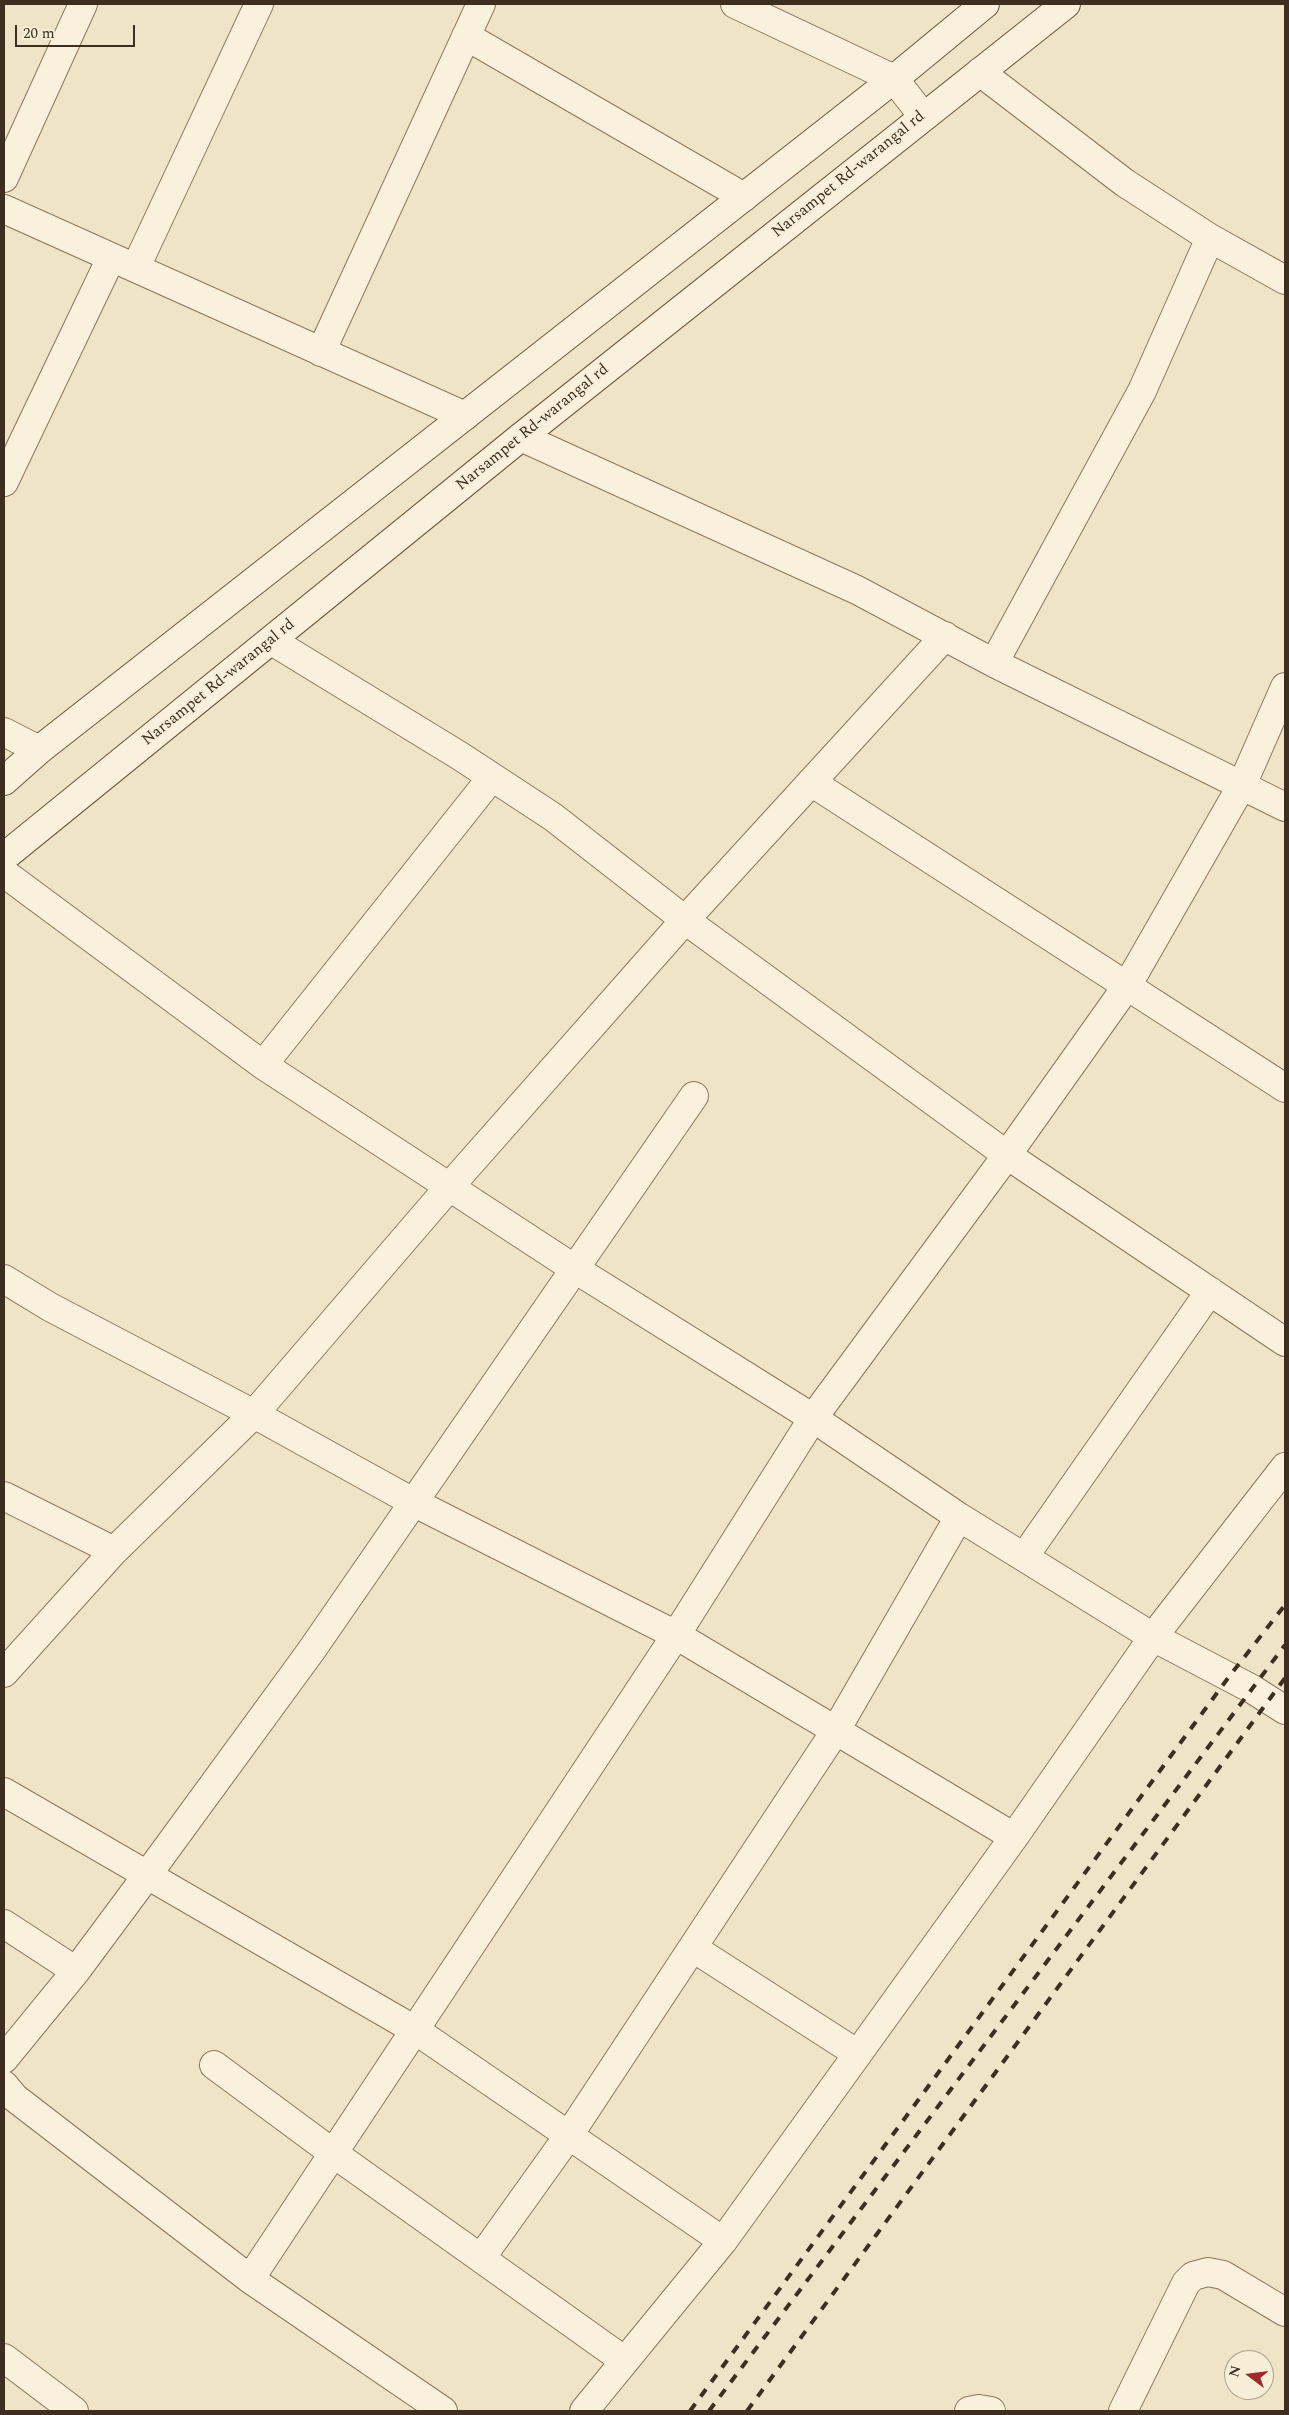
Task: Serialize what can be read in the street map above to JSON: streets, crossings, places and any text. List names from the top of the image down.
{
  "streets": {
    "street": ["Narsampet Rd-warangal rd"]
  },
  "scale_bar": "20 m",
  "north": "left"
}
